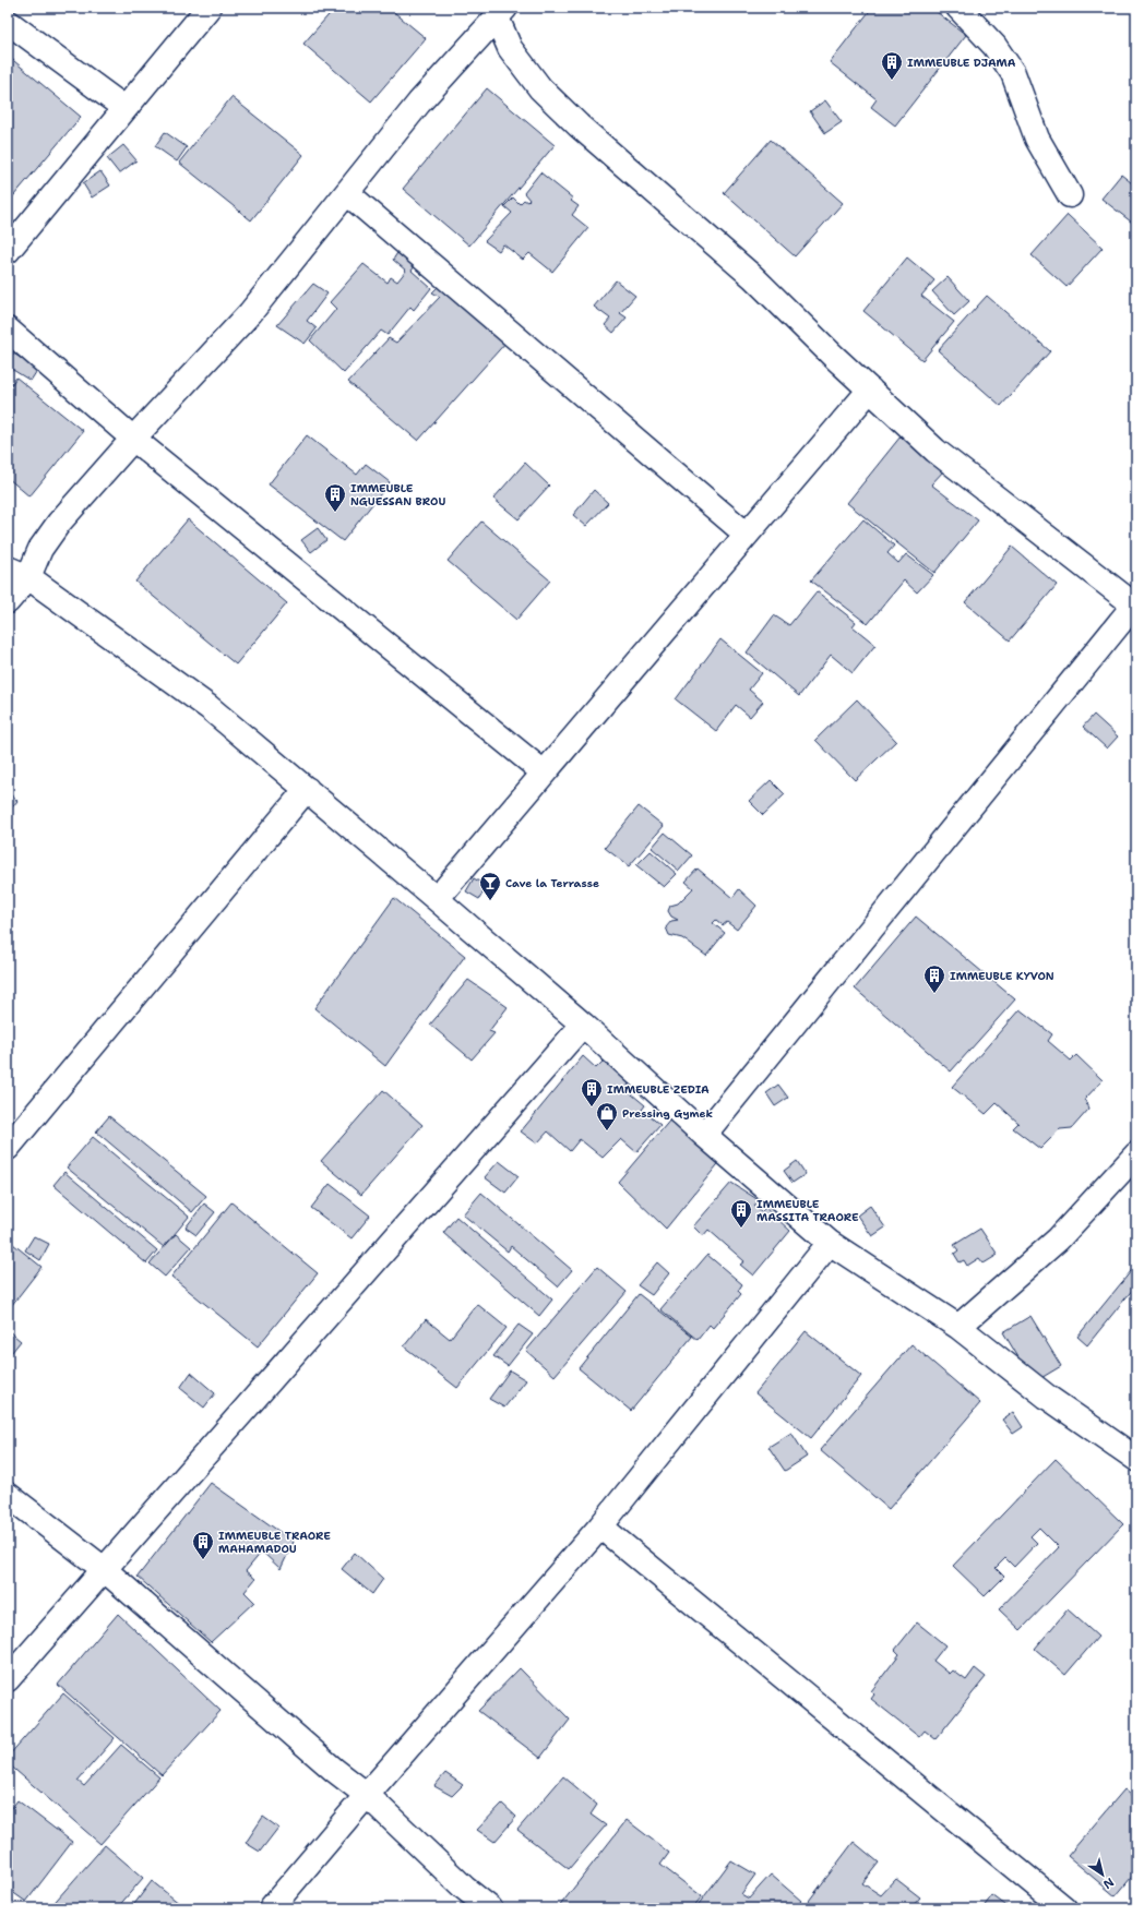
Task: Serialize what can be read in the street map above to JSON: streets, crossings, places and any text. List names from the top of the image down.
{
  "places": {
    "building": [
      "IMMEUBLE DJAMA",
      "IMMEUBLE NGUESSAN BROU",
      "IMMEUBLE KYVON",
      "IMMEUBLE ZEDIA",
      "IMMEUBLE MASSITA TRAORE",
      "IMMEUBLE TRAORE MAHAMADOU"
    ],
    "bar": ["Cave la Terrasse"],
    "shop": ["Pressing Gymek"]
  },
  "north": "bottom right"
}
